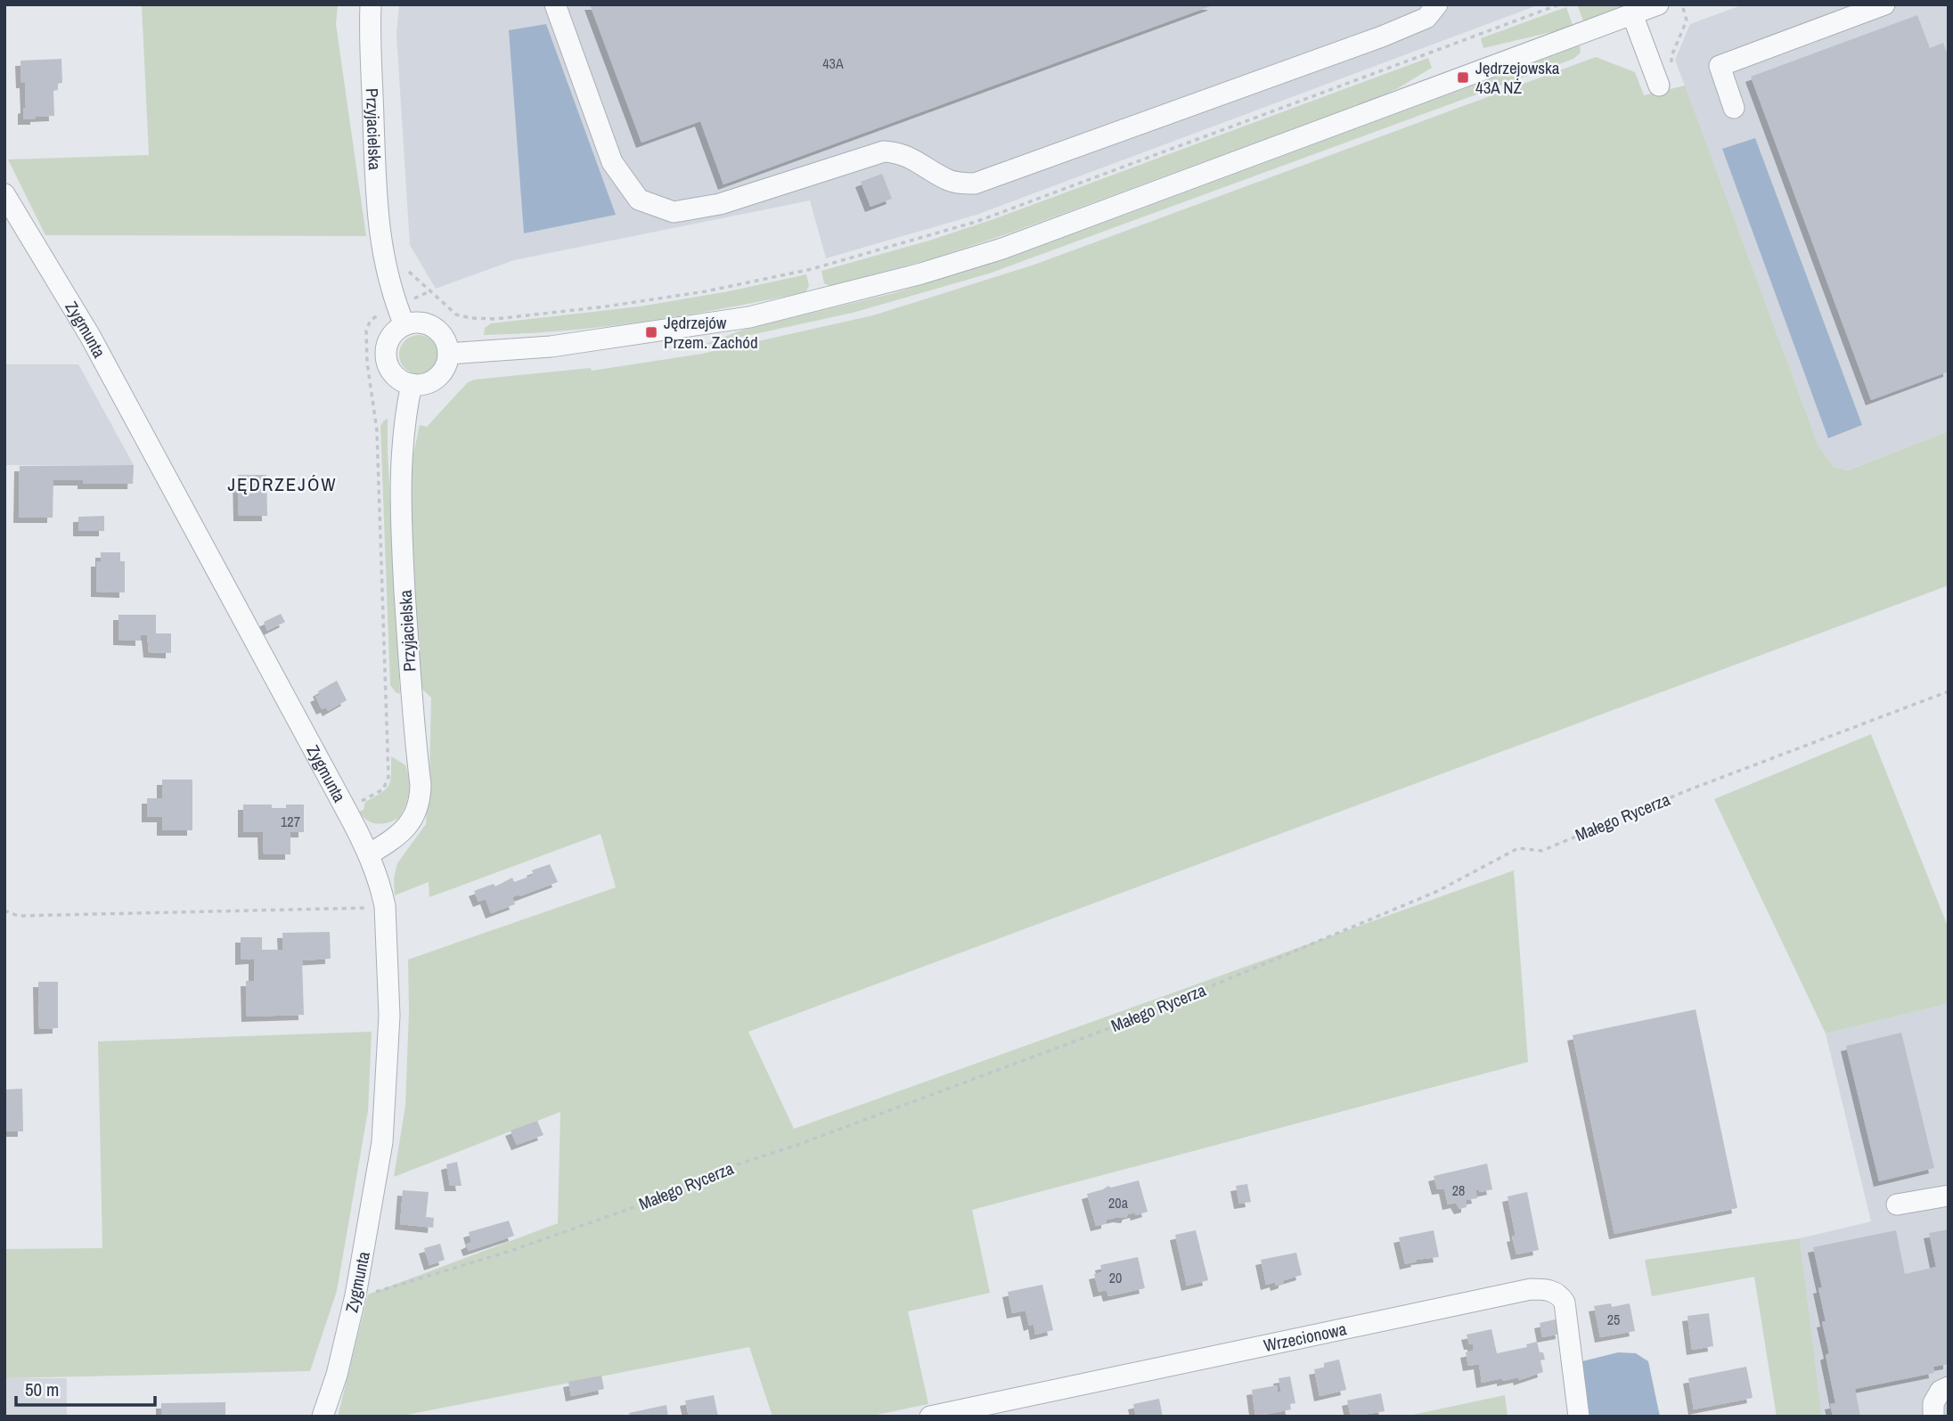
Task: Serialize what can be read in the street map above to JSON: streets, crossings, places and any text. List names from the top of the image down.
{
  "streets": {
    "street": ["Przyjacielska", "Zygmunta", "Wrzecionowa"],
    "path": ["Małego Rycerza"]
  },
  "crossings": [
    ["Przyjacielska", "Zygmunta"],
    ["Zygmunta", "Małego Rycerza"]
  ],
  "districts": ["JĘDRZEJÓW"],
  "places": {
    "transit": ["Jędrzejowska 43A NŻ", "Jędrzejów Przem. Zachód"]
  },
  "house_numbers": [
    "43A",
    "127",
    "28",
    "20a",
    "20",
    "25"
  ],
  "scale_bar": "50 m"
}
